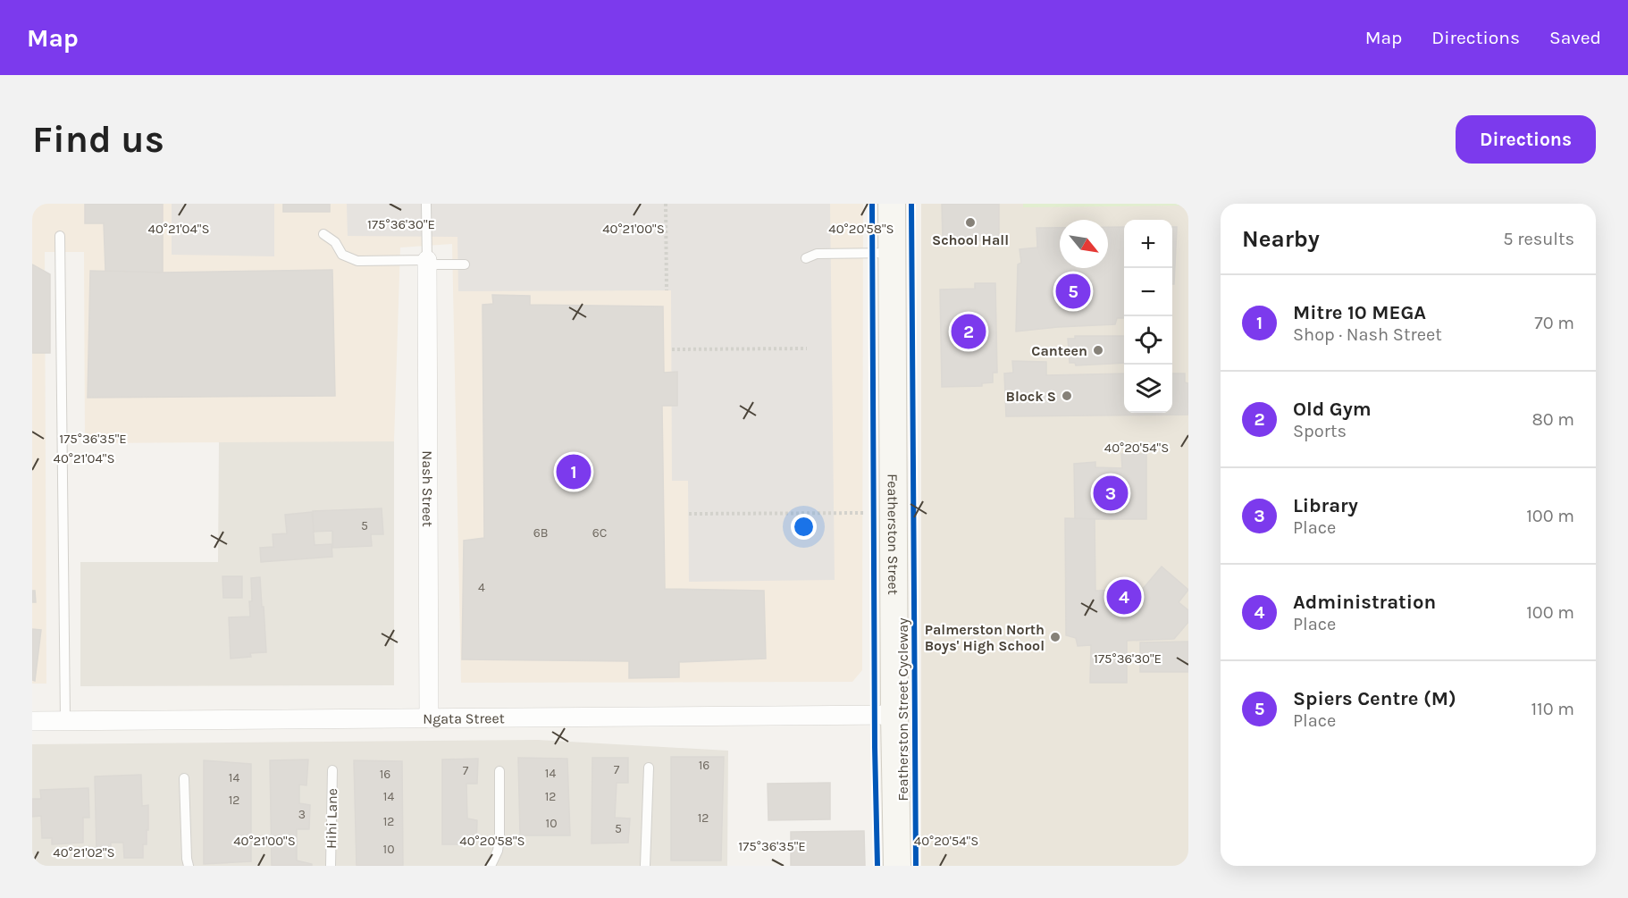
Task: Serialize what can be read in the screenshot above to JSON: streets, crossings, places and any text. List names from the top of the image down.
{
  "streets": {
    "main road": ["Featherston Street"],
    "street": ["Nash Street", "Ngata Street"],
    "lane": ["Hihi Lane"],
    "cycle path": ["Featherston Street Cycleway"]
  },
  "crossings": [
    ["Nash Street", "Ngata Street"],
    ["Featherston Street", "Ngata Street"]
  ],
  "places": [
    "School Hall",
    "Canteen",
    "Block S",
    "Palmerston North Boys' High School"
  ],
  "house_numbers": [
    "5",
    "6B",
    "6C",
    "4",
    "16",
    "7",
    "7",
    "14",
    "16",
    "14",
    "14",
    "12",
    "12",
    "3",
    "12",
    "12",
    "10",
    "5",
    "10"
  ],
  "north": "bottom right",
  "page": {
    "header": "Map",
    "nav": ["Map", "Directions", "Saved"],
    "buttons": "Directions",
    "title": "Find us",
    "heading": ["Nearby", "5 results"],
    "map_buttons": ["+", "−"],
    "pins": [
      "5",
      "2",
      "1",
      "3",
      "4"
    ],
    "list": [
      {
        "mark": "1",
        "name": "Mitre 10 MEGA",
        "note": "Shop · Nash Street",
        "value": "70 m"
      },
      {
        "mark": "2",
        "name": "Old Gym",
        "note": "Sports",
        "value": "80 m"
      },
      {
        "mark": "3",
        "name": "Library",
        "note": "Place",
        "value": "100 m"
      },
      {
        "mark": "4",
        "name": "Administration",
        "note": "Place",
        "value": "100 m"
      },
      {
        "mark": "5",
        "name": "Spiers Centre (M)",
        "note": "Place",
        "value": "110 m"
      }
    ]
  },
  "coordinates": [
    "175°36'30\"E",
    "40°21'04\"S",
    "40°21'00\"S",
    "40°20'58\"S",
    "175°36'35\"E",
    "40°20'54\"S",
    "40°21'02\"S"
  ]
}
